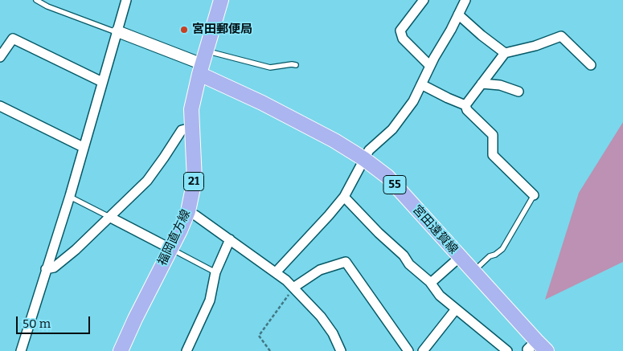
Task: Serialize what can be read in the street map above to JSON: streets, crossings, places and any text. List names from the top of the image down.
{
  "streets": {
    "main road": [
      "21",
      "55",
      "宮田遠賀線",
      "福岡直方線"
    ]
  },
  "crossings": [
    ["宮田遠賀線", "福岡直方線"]
  ],
  "places": ["宮田郵便局"],
  "scale_bar": "50 m"
}
